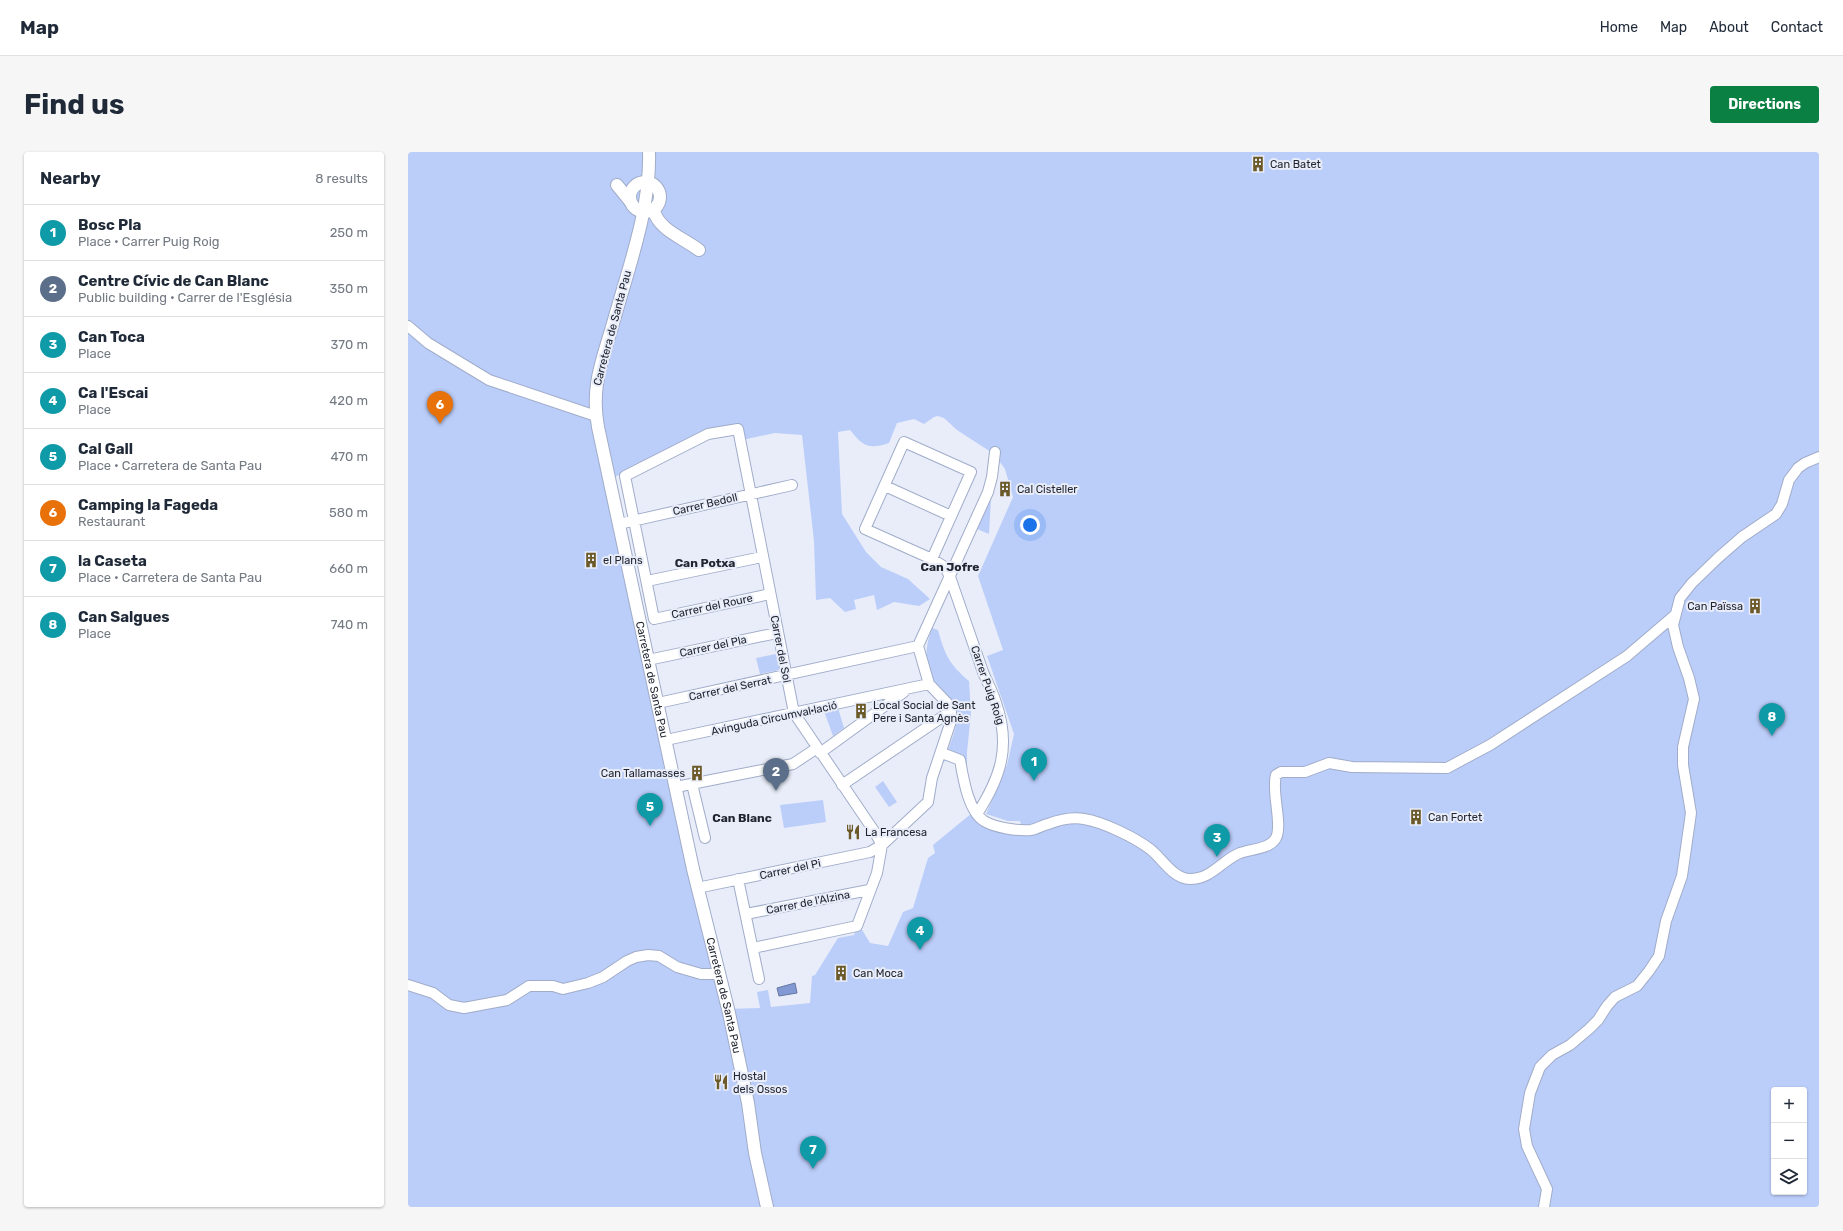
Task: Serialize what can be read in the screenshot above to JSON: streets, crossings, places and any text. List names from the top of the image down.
{
  "streets": {
    "main road": ["Carretera de Santa Pau"],
    "street": [
      "Carrer Bedoll",
      "Carrer del Roure",
      "Carrer del Pla",
      "Carrer del Sol",
      "Carrer Puig Roig",
      "Carrer del Serrat",
      "Avinguda Circumval·lació",
      "Carrer del Pi",
      "Carrer de l'Alzina"
    ]
  },
  "crossings": [
    ["Carretera de Santa Pau", "Carrer Bedoll"],
    ["Carretera de Santa Pau", "Carrer del Pla"],
    ["Carretera de Santa Pau", "Carrer del Serrat"],
    ["Carretera de Santa Pau", "Avinguda Circumval·lació"],
    ["Carretera de Santa Pau", "Carrer del Pi"],
    ["Carrer Bedoll", "Carrer del Sol"],
    ["Carrer del Roure", "Carrer del Sol"],
    ["Carrer del Pla", "Carrer del Sol"],
    ["Carrer del Sol", "Carrer del Serrat"],
    ["Carrer del Sol", "Avinguda Circumval·lació"],
    ["Carrer del Sol", "Carrer del Pi"]
  ],
  "districts": ["Can Potxa", "Can Jofre", "Can Blanc"],
  "places": {
    "building": [
      "Can Batet",
      "Cal Cisteller",
      "el Plans",
      "Can Païssa",
      "Local Social de Sant Pere i Santa Agnès",
      "Can Tallamasses",
      "Can Fortet",
      "Can Moca"
    ],
    "restaurant": ["La Francesa", "Hostal dels Ossos"]
  },
  "page": {
    "header": "Map",
    "nav": [
      "Home",
      "Map",
      "About",
      "Contact"
    ],
    "buttons": "Directions",
    "title": "Find us",
    "heading": ["Nearby", "8 results"],
    "list": [
      {
        "mark": "1",
        "name": "Bosc Pla",
        "note": "Place · Carrer Puig Roig",
        "value": "250 m"
      },
      {
        "mark": "2",
        "name": "Centre Cívic de Can Blanc",
        "note": "Public building · Carrer de l'Església",
        "value": "350 m"
      },
      {
        "mark": "3",
        "name": "Can Toca",
        "note": "Place",
        "value": "370 m"
      },
      {
        "mark": "4",
        "name": "Ca l'Escai",
        "note": "Place",
        "value": "420 m"
      },
      {
        "mark": "5",
        "name": "Cal Gall",
        "note": "Place · Carretera de Santa Pau",
        "value": "470 m"
      },
      {
        "mark": "6",
        "name": "Camping la Fageda",
        "note": "Restaurant",
        "value": "580 m"
      },
      {
        "mark": "7",
        "name": "la Caseta",
        "note": "Place · Carretera de Santa Pau",
        "value": "660 m"
      },
      {
        "mark": "8",
        "name": "Can Salgues",
        "note": "Place",
        "value": "740 m"
      }
    ],
    "pins": [
      "6",
      "8",
      "1",
      "2",
      "5",
      "3",
      "4",
      "7"
    ],
    "map_buttons": ["+", "−"]
  }
}
